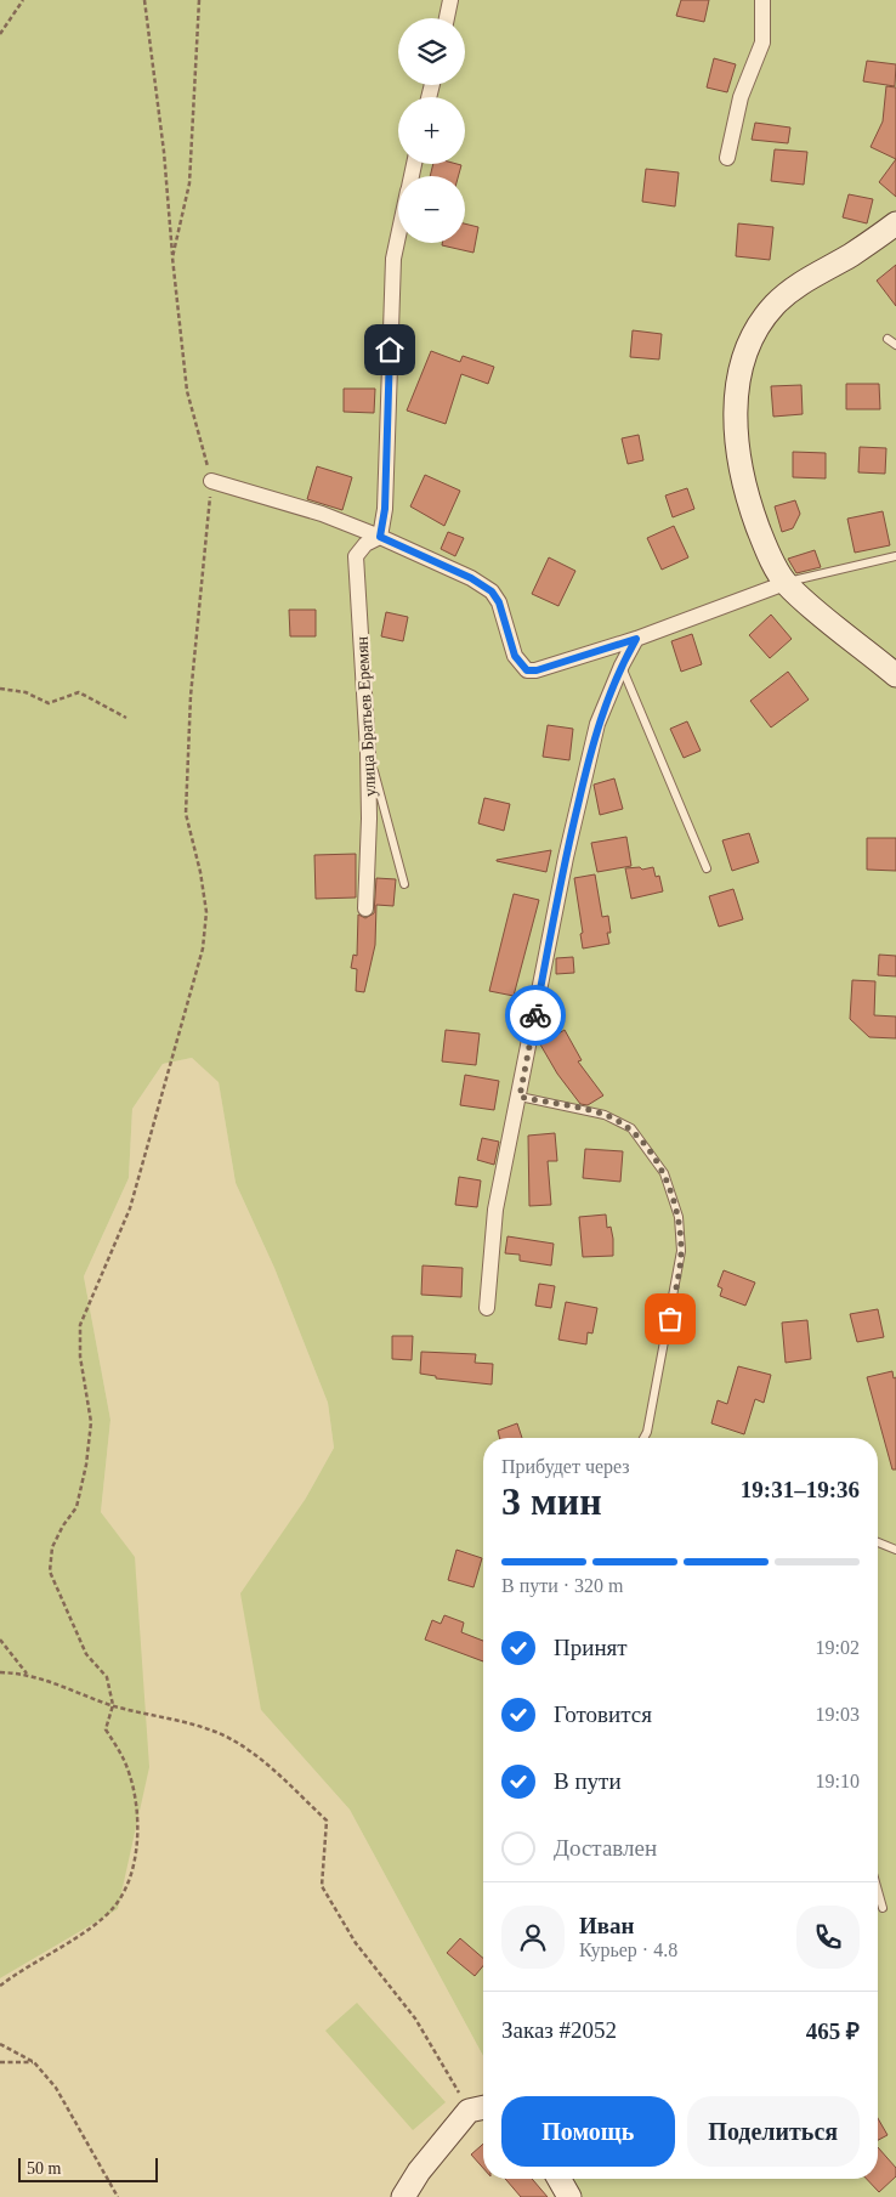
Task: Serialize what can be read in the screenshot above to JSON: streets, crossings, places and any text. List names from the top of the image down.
{
  "streets": {
    "street": ["улица Братьев Еремян"]
  },
  "scale_bar": "50 m",
  "page": {
    "map_buttons": ["+", "−"],
    "heading": ["3 мин", "Прибудет через", "19:31–19:36"],
    "panel": [
      "Иван",
      "Курьер · 4.8",
      "Заказ #2052",
      "465 ₽"
    ],
    "bar": "В пути · 320 m",
    "list": [
      ["Принят", "19:02"],
      ["Готовится", "19:03"],
      ["В пути", "19:10"],
      "Доставлен"
    ],
    "buttons": ["Помощь", "Поделиться"],
    "scale": "50 m"
  }
}
